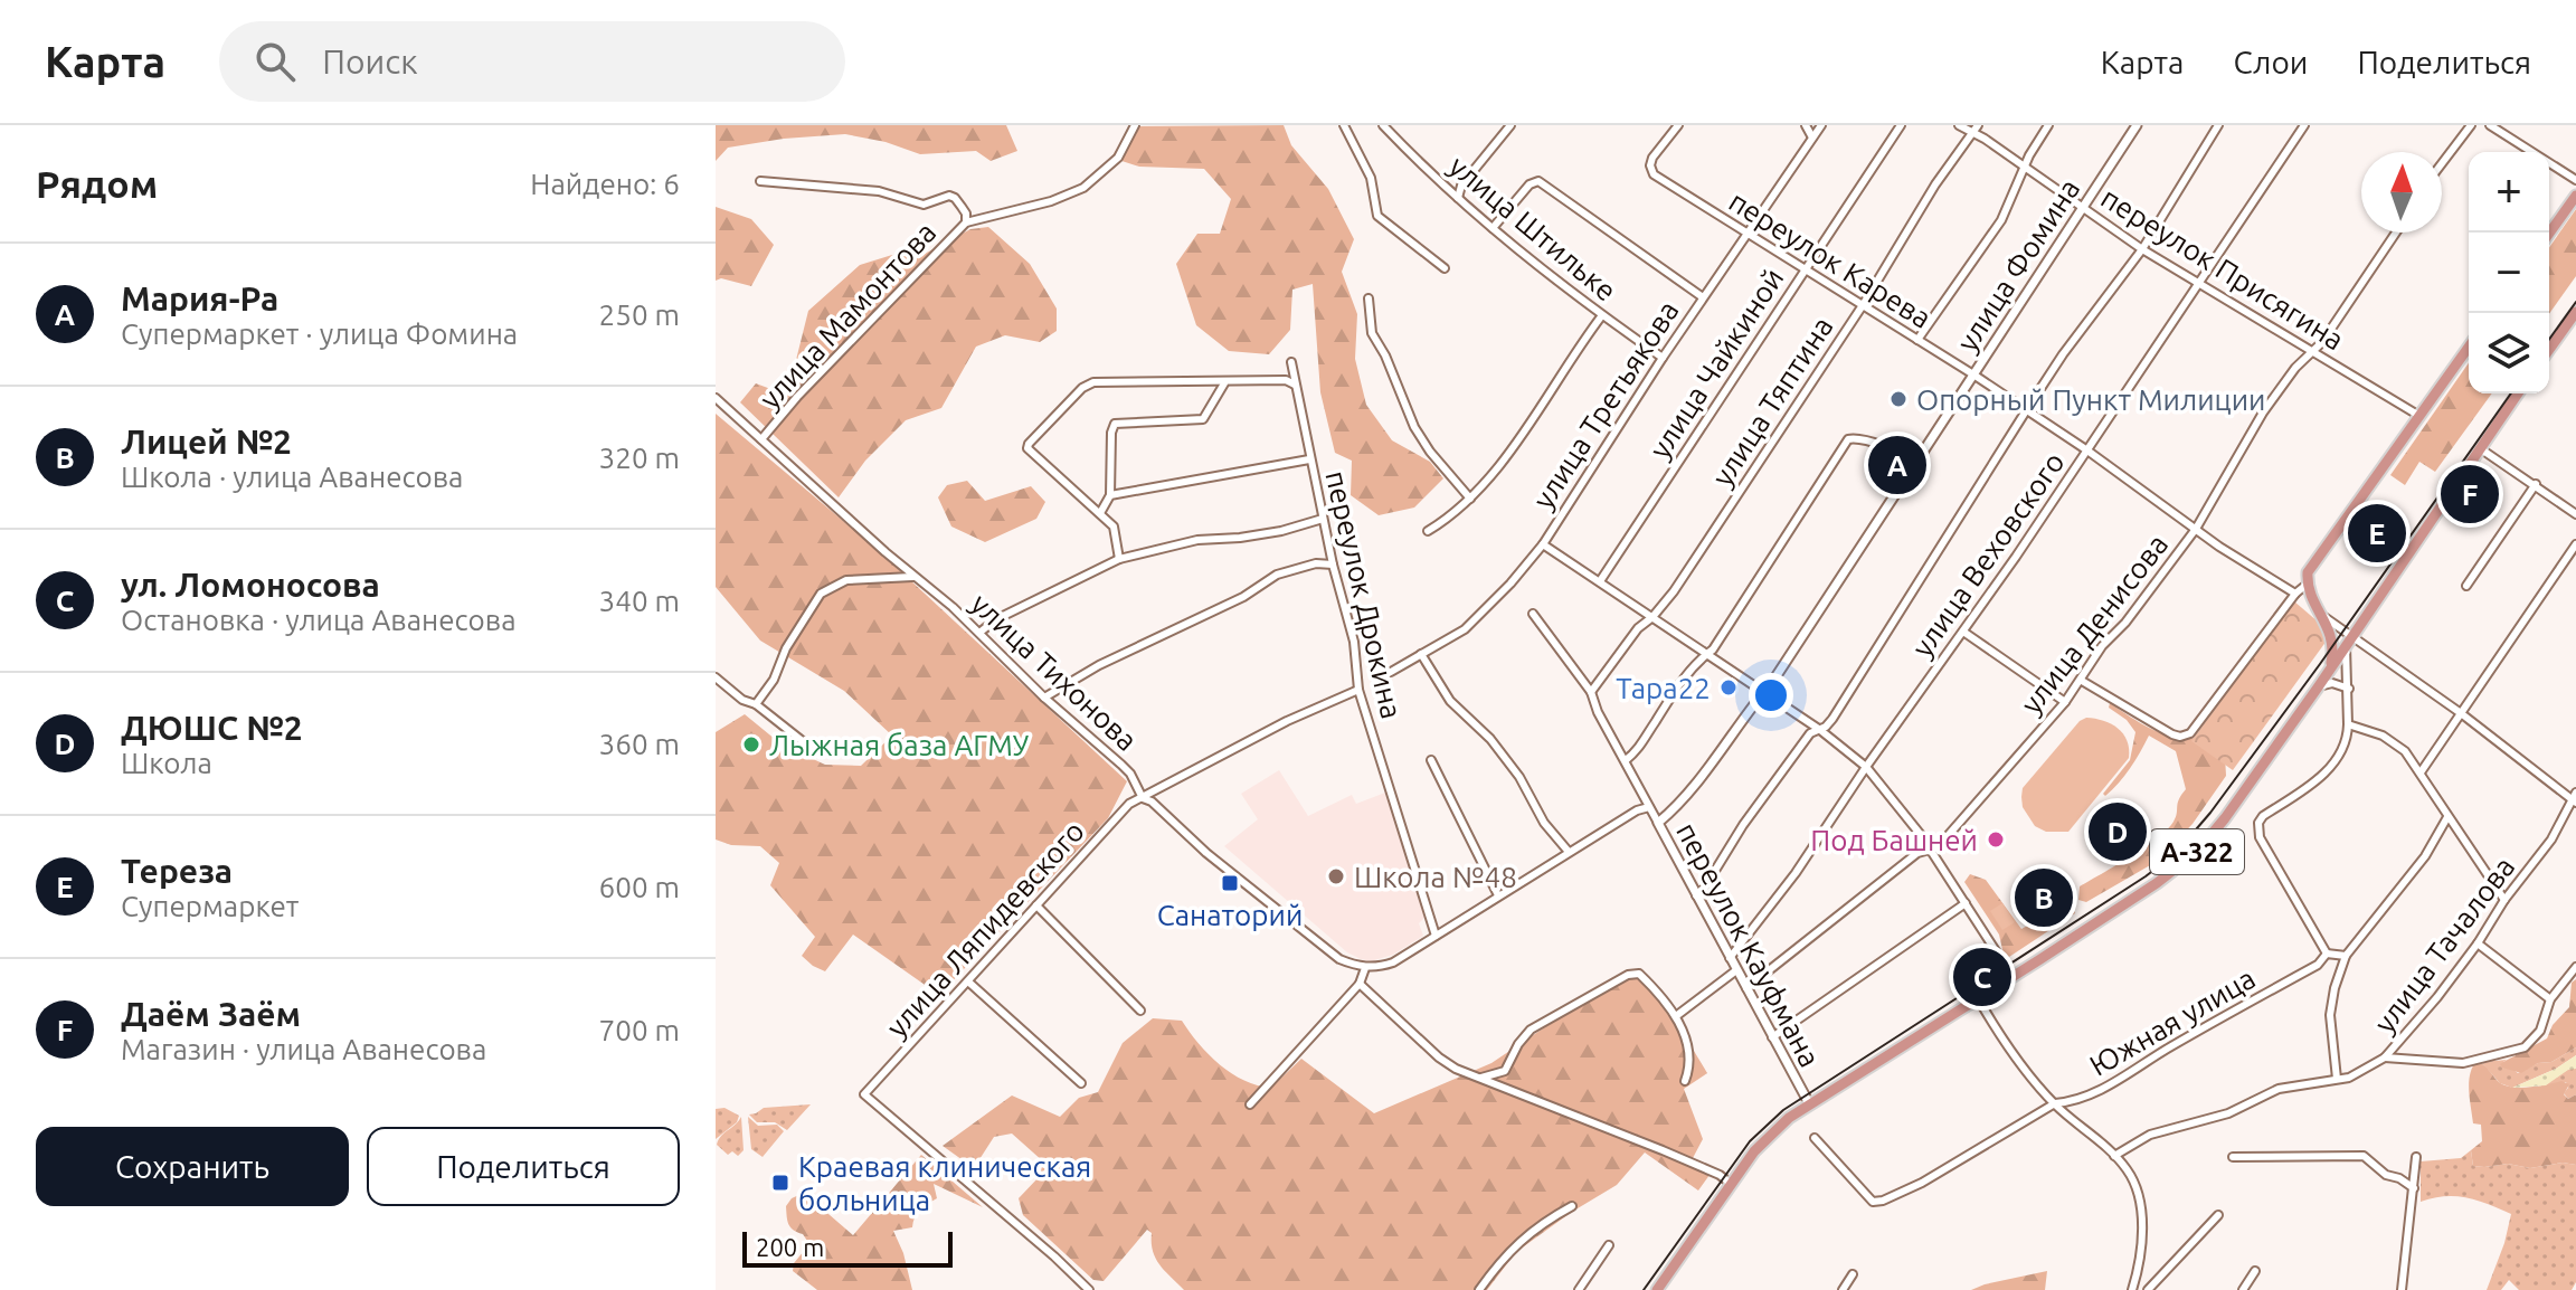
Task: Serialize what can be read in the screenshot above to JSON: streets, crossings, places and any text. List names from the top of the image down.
{
  "streets": {
    "highway": ["А-322"],
    "street": [
      "улица Штильке",
      "переулок Карева",
      "улица Фомина",
      "переулок Присягина",
      "улица Мамонтова",
      "улица Чайкиной",
      "улица Тяптина",
      "улица Третьякова",
      "улица Веховского",
      "переулок Дрокина",
      "улица Денисова",
      "улица Тихонова",
      "улица Ляпидевского",
      "переулок Кауфмана",
      "улица Тачалова",
      "Южная улица"
    ]
  },
  "crossings": [
    ["улица Штильке", "улица Третьякова"],
    ["переулок Карева", "улица Фомина"],
    ["переулок Карева", "улица Чайкиной"],
    ["переулок Карева", "улица Тяптина"],
    ["переулок Карева", "улица Третьякова"],
    ["переулок Карева", "улица Веховского"],
    ["переулок Карева", "улица Денисова"],
    ["улица Фомина", "переулок Присягина"],
    ["улица Фомина", "переулок Кауфмана"],
    ["переулок Присягина", "улица Тяптина"],
    ["переулок Присягина", "улица Веховского"],
    ["переулок Присягина", "улица Денисова"],
    ["улица Мамонтова", "улица Тихонова"],
    ["улица Тяптина", "переулок Кауфмана"],
    ["улица Веховского", "переулок Кауфмана"],
    ["улица Денисова", "переулок Кауфмана"],
    ["улица Тихонова", "улица Ляпидевского"],
    ["А-322", "переулок Кауфмана"]
  ],
  "places": {
    "other": [
      "Опорный Пункт Милиции",
      "Тара22",
      "Лыжная база АГМУ",
      "Под Башней",
      "Школа №48"
    ],
    "transit": ["Санаторий", "Краевая клиническая больница"]
  },
  "scale_bar": "200 m",
  "north": "top",
  "page": {
    "header": "Карта",
    "search": "Поиск",
    "nav": ["Карта", "Слои", "Поделиться"],
    "heading": ["Рядом", "Найдено: 6"],
    "map_buttons": ["+", "−"],
    "list": [
      {
        "mark": "A",
        "name": "Мария-Ра",
        "note": "Супермаркет · улица Фомина",
        "value": "250 m"
      },
      {
        "mark": "B",
        "name": "Лицей №2",
        "note": "Школа · улица Аванесова",
        "value": "320 m"
      },
      {
        "mark": "C",
        "name": "ул. Ломоносова",
        "note": "Остановка · улица Аванесова",
        "value": "340 m"
      },
      {
        "mark": "D",
        "name": "ДЮШС №2",
        "note": "Школа",
        "value": "360 m"
      },
      {
        "mark": "E",
        "name": "Тереза",
        "note": "Супермаркет",
        "value": "600 m"
      },
      {
        "mark": "F",
        "name": "Даём Заём",
        "note": "Магазин · улица Аванесова",
        "value": "700 m"
      }
    ],
    "pins": [
      "A",
      "F",
      "E",
      "D",
      "B",
      "C"
    ],
    "buttons": ["Сохранить", "Поделиться"],
    "scale": "200 m"
  }
}
